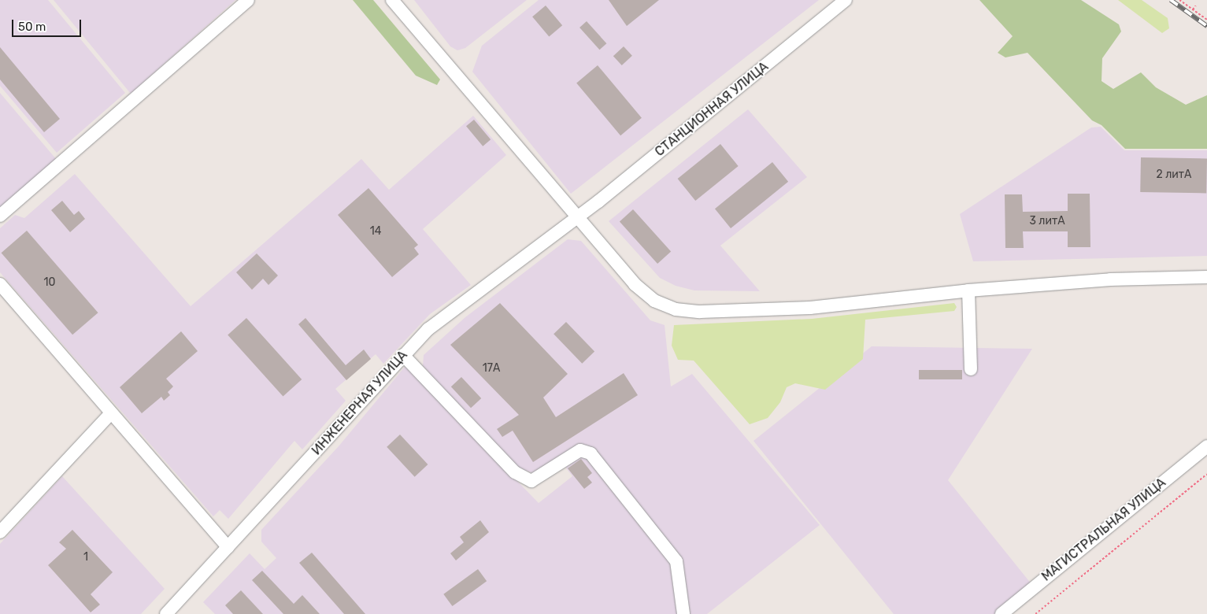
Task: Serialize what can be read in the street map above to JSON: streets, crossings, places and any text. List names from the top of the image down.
{
  "streets": {
    "street": ["СТАНЦИОННАЯ УЛИЦА", "ИНЖЕНЕРНАЯ УЛИЦА", "МАГИСТРАЛЬНАЯ УЛИЦА"]
  },
  "crossings": [
    ["СТАНЦИОННАЯ УЛИЦА", "ИНЖЕНЕРНАЯ УЛИЦА"]
  ],
  "house_numbers": [
    "2 литА",
    "3 литА",
    "14",
    "10",
    "17А",
    "1"
  ],
  "scale_bar": "50 m"
}
